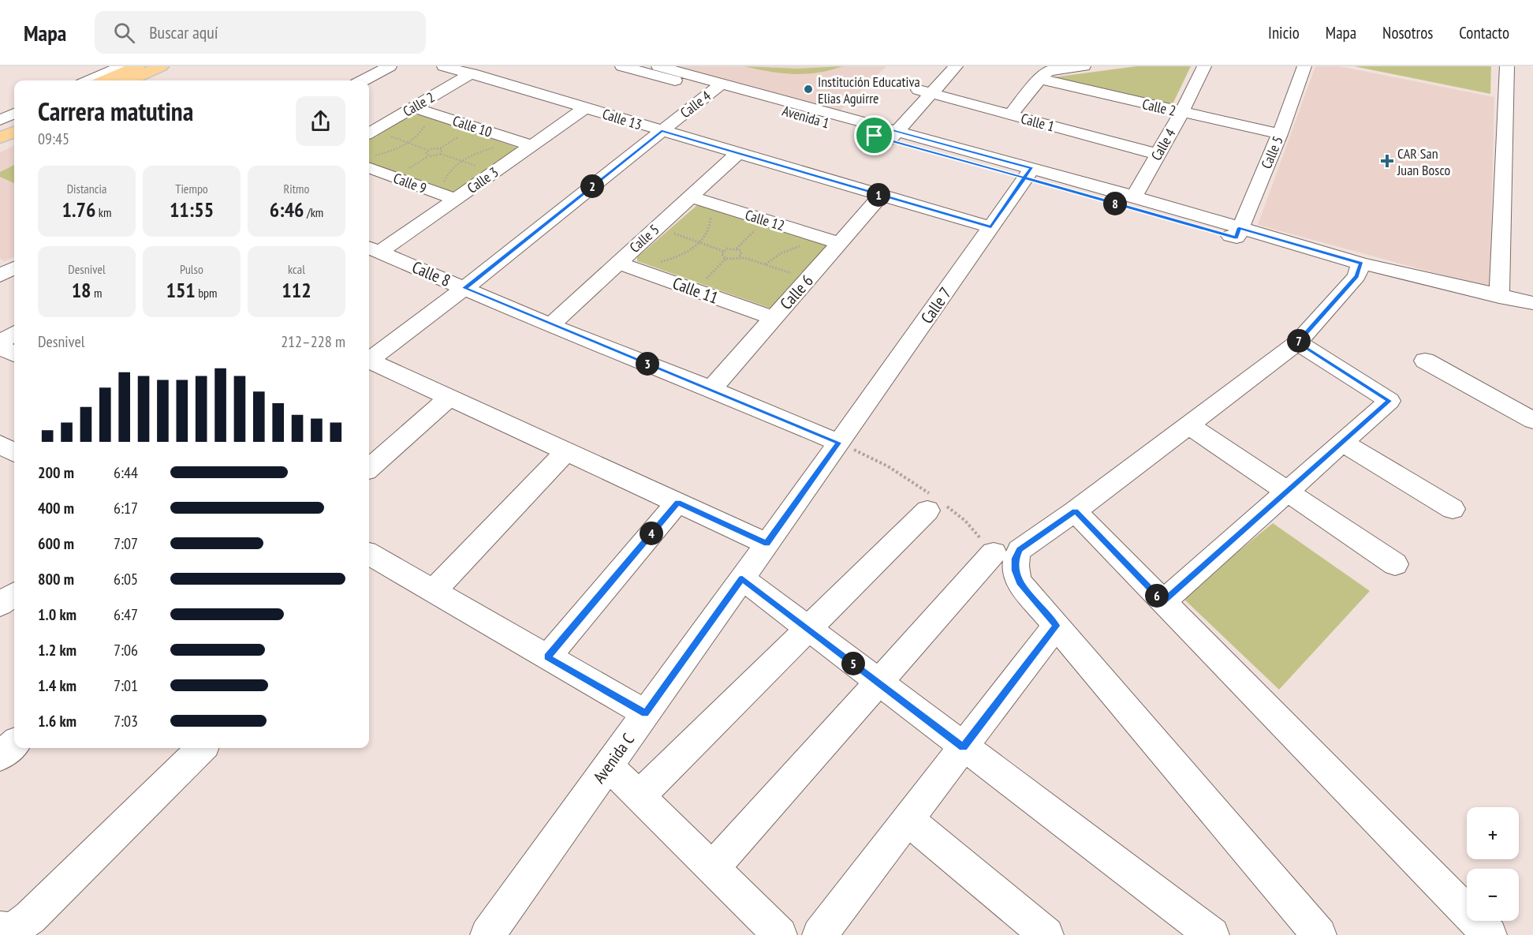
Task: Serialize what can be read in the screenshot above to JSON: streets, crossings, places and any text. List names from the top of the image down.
{
  "streets": {
    "street": [
      "Calle 2",
      "Calle 4",
      "Avenida 1",
      "Calle 13",
      "Calle 1",
      "Calle 10",
      "Calle 5",
      "Calle 3",
      "Calle 9",
      "Calle 12",
      "Calle 8",
      "Calle 11",
      "Calle 6",
      "Calle 7",
      "Avenida C"
    ]
  },
  "crossings": [
    ["Calle 2", "Calle 4"],
    ["Calle 2", "Calle 13"],
    ["Calle 2", "Calle 10"],
    ["Calle 2", "Calle 5"],
    ["Calle 4", "Avenida 1"],
    ["Calle 4", "Calle 13"],
    ["Calle 4", "Calle 1"],
    ["Calle 4", "Calle 8"],
    ["Avenida 1", "Calle 5"],
    ["Avenida 1", "Calle 7"],
    ["Calle 13", "Calle 5"],
    ["Calle 13", "Calle 3"],
    ["Calle 13", "Calle 6"],
    ["Calle 13", "Calle 7"],
    ["Calle 10", "Calle 3"],
    ["Calle 5", "Calle 12"],
    ["Calle 5", "Calle 8"],
    ["Calle 5", "Calle 11"],
    ["Calle 3", "Calle 9"],
    ["Calle 3", "Calle 8"],
    ["Calle 12", "Calle 6"],
    ["Calle 8", "Calle 6"],
    ["Calle 8", "Calle 7"],
    ["Calle 8", "Avenida C"],
    ["Calle 11", "Calle 6"],
    ["Calle 7", "Avenida C"]
  ],
  "places": {
    "other": ["Institución Educativa Elias Aguirre"],
    "health": ["CAR San Juan Bosco"]
  },
  "page": {
    "header": "Mapa",
    "search": "Buscar aquí",
    "nav": [
      "Inicio",
      "Mapa",
      "Nosotros",
      "Contacto"
    ],
    "heading": ["Carrera matutina", "09:45"],
    "stats": [
      ["Distancia", "1.76 km"],
      ["Tiempo", "11:55"],
      ["Ritmo", "6:46 /km"],
      ["Desnivel", "18 m"],
      ["Pulso", "151 bpm"],
      ["kcal", "112"]
    ],
    "pins": [
      "2",
      "1",
      "8",
      "7",
      "3",
      "4",
      "6",
      "5"
    ],
    "chart": ["Desnivel", "212–228 m"],
    "list": [
      {
        "name": "200 m",
        "note": "6:44"
      },
      {
        "name": "400 m",
        "note": "6:17"
      },
      {
        "name": "600 m",
        "note": "7:07"
      },
      {
        "name": "800 m",
        "note": "6:05"
      },
      {
        "name": "1.0 km",
        "note": "6:47"
      },
      {
        "name": "1.2 km",
        "note": "7:06"
      },
      {
        "name": "1.4 km",
        "note": "7:01"
      },
      {
        "name": "1.6 km",
        "note": "7:03"
      }
    ],
    "map_buttons": ["+", "−"]
  }
}
